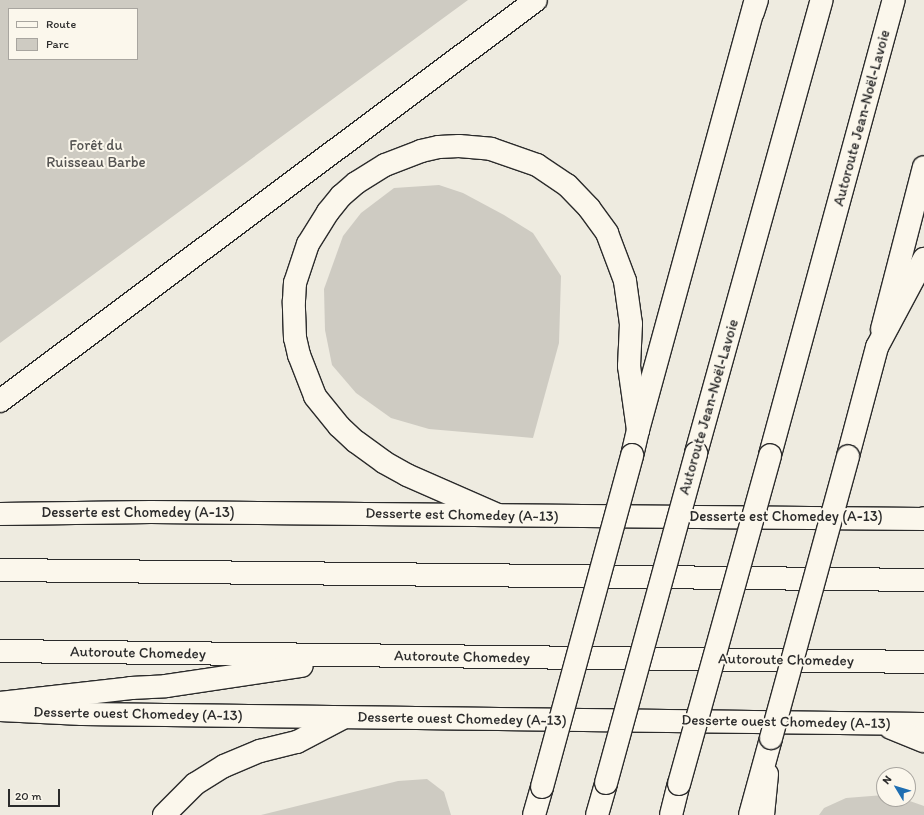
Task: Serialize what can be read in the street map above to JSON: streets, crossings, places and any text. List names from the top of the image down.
{
  "streets": {
    "main road": [
      "Autoroute Jean-Noël-Lavoie",
      "Desserte est Chomedey (A-13)",
      "Autoroute Chomedey",
      "Desserte ouest Chomedey (A-13)"
    ]
  },
  "parks": ["Forêt du Ruisseau Barbe"],
  "legend": ["Route", "Parc"],
  "scale_bar": "20 m",
  "north": "top left"
}
